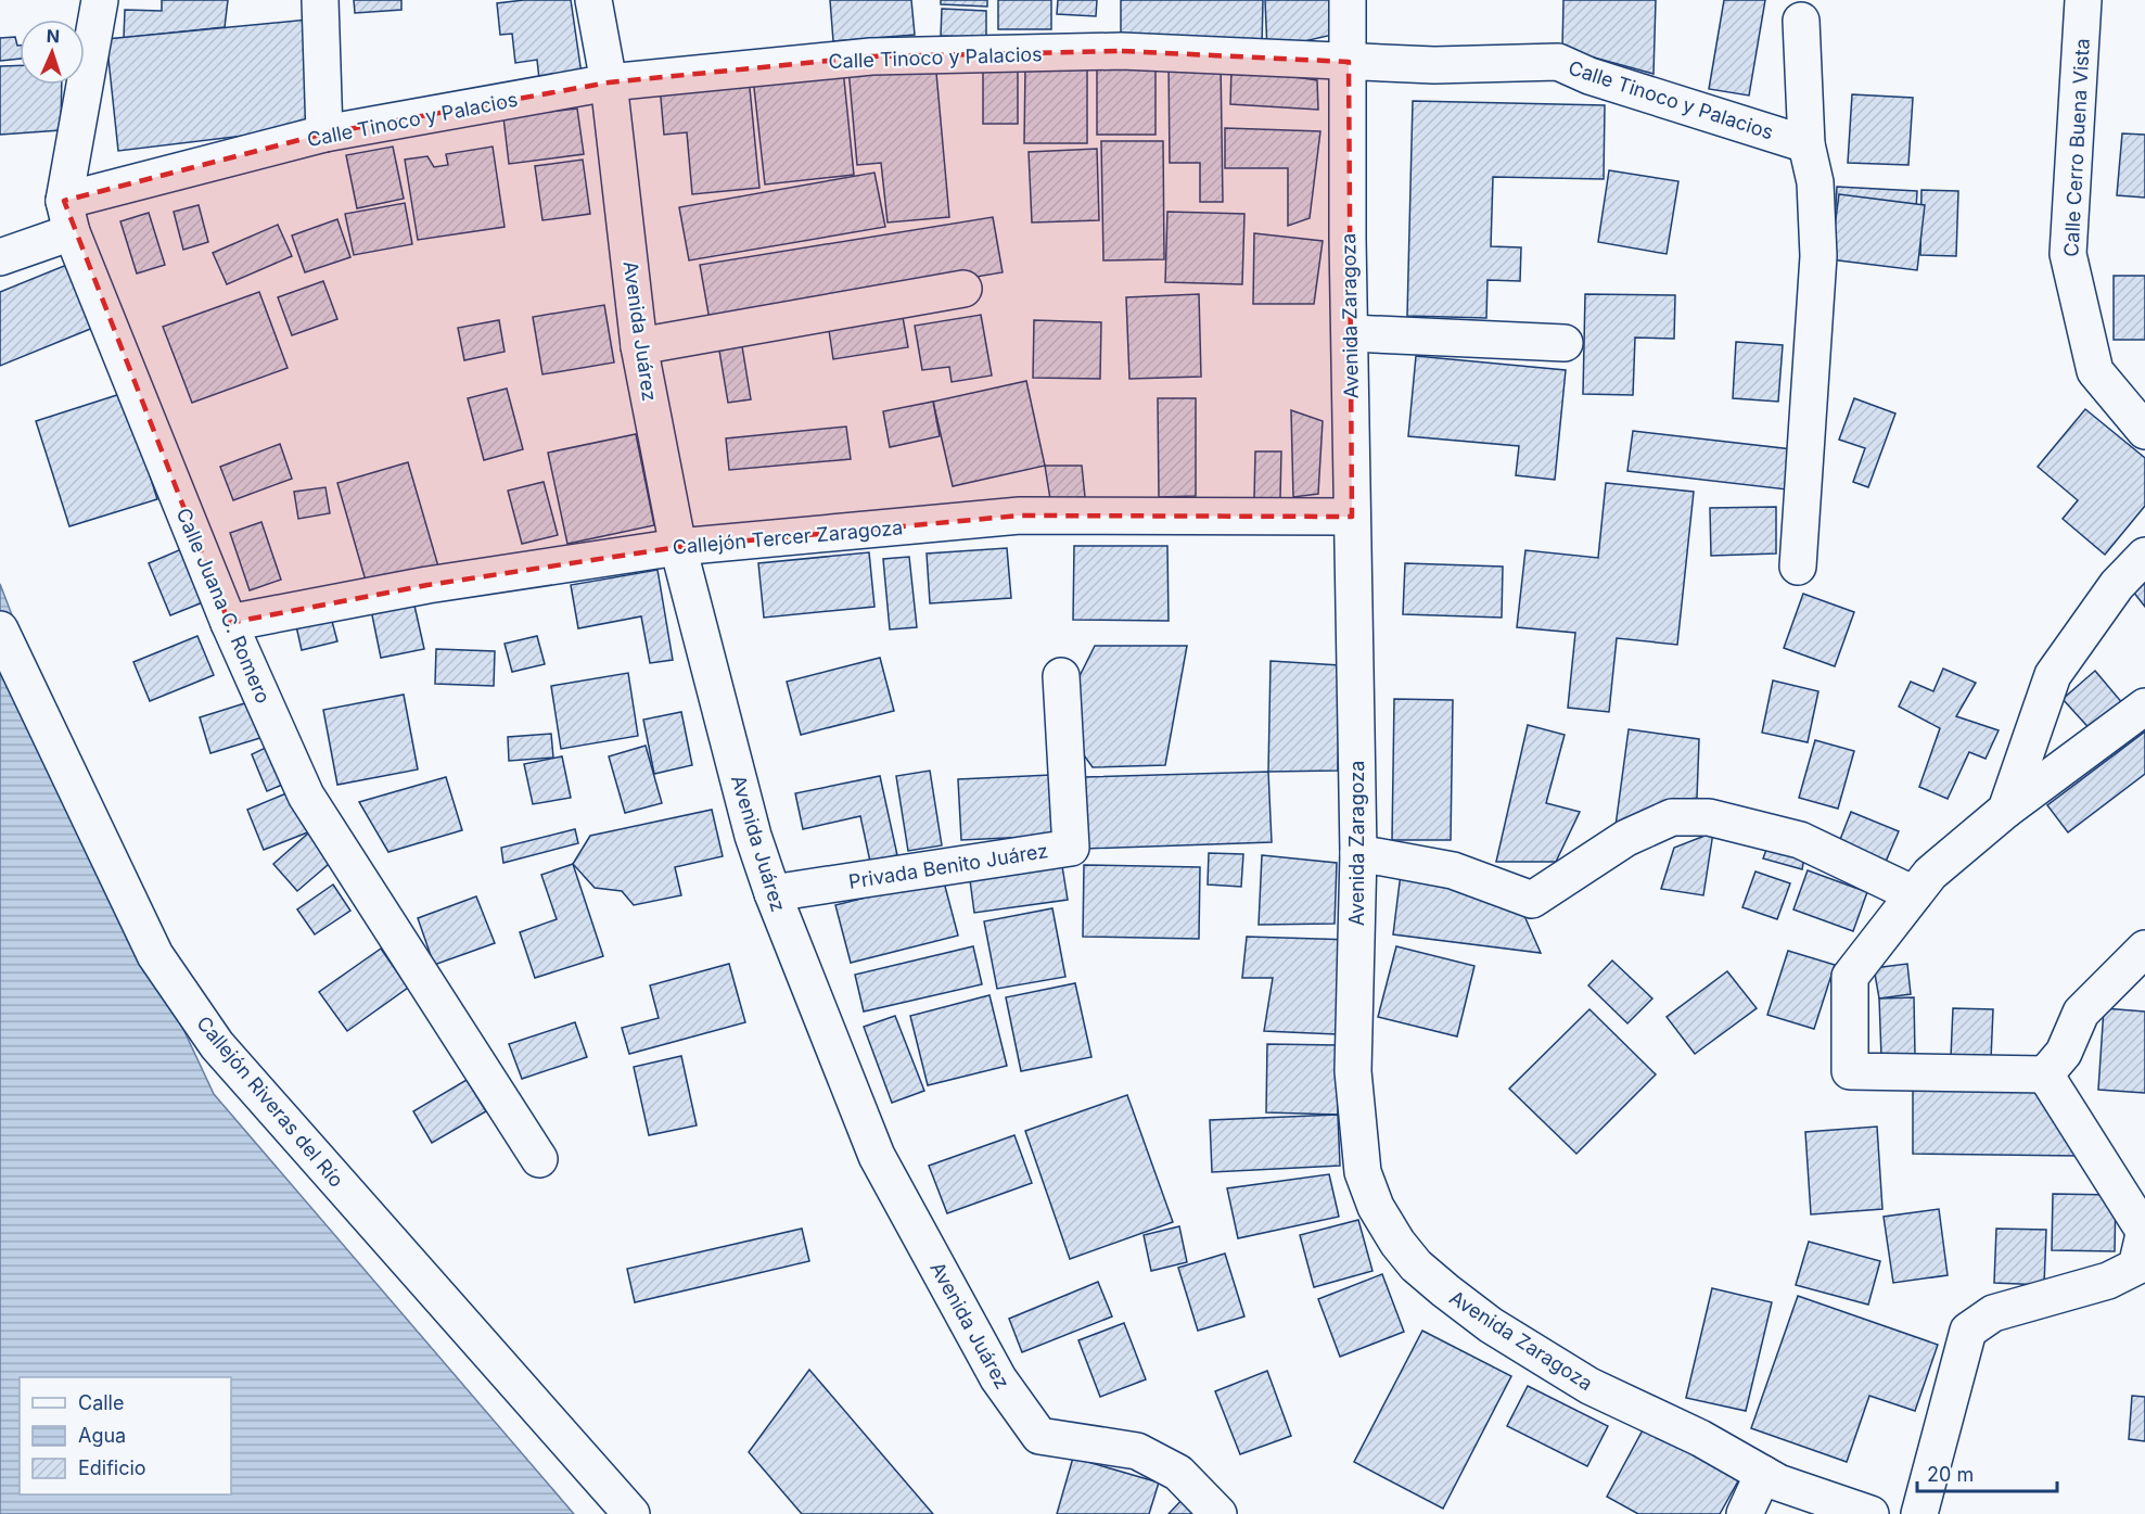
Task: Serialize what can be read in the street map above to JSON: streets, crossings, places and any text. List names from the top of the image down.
{
  "streets": {
    "street": [
      "Calle Tinoco y Palacios",
      "Calle Cerro Buena Vista",
      "Avenida Zaragoza",
      "Avenida Juárez",
      "Callejón Tercer Zaragoza",
      "Calle Juana C. Romero",
      "Privada Benito Juárez",
      "Callejón Riveras del Río"
    ]
  },
  "crossings": [
    ["Calle Tinoco y Palacios", "Avenida Zaragoza"],
    ["Calle Tinoco y Palacios", "Avenida Juárez"],
    ["Calle Tinoco y Palacios", "Calle Juana C. Romero"],
    ["Avenida Zaragoza", "Callejón Tercer Zaragoza"],
    ["Avenida Juárez", "Callejón Tercer Zaragoza"],
    ["Avenida Juárez", "Privada Benito Juárez"],
    ["Callejón Tercer Zaragoza", "Calle Juana C. Romero"]
  ],
  "legend": ["Calle", "Agua", "Edificio"],
  "scale_bar": "20 m",
  "north": "top"
}
